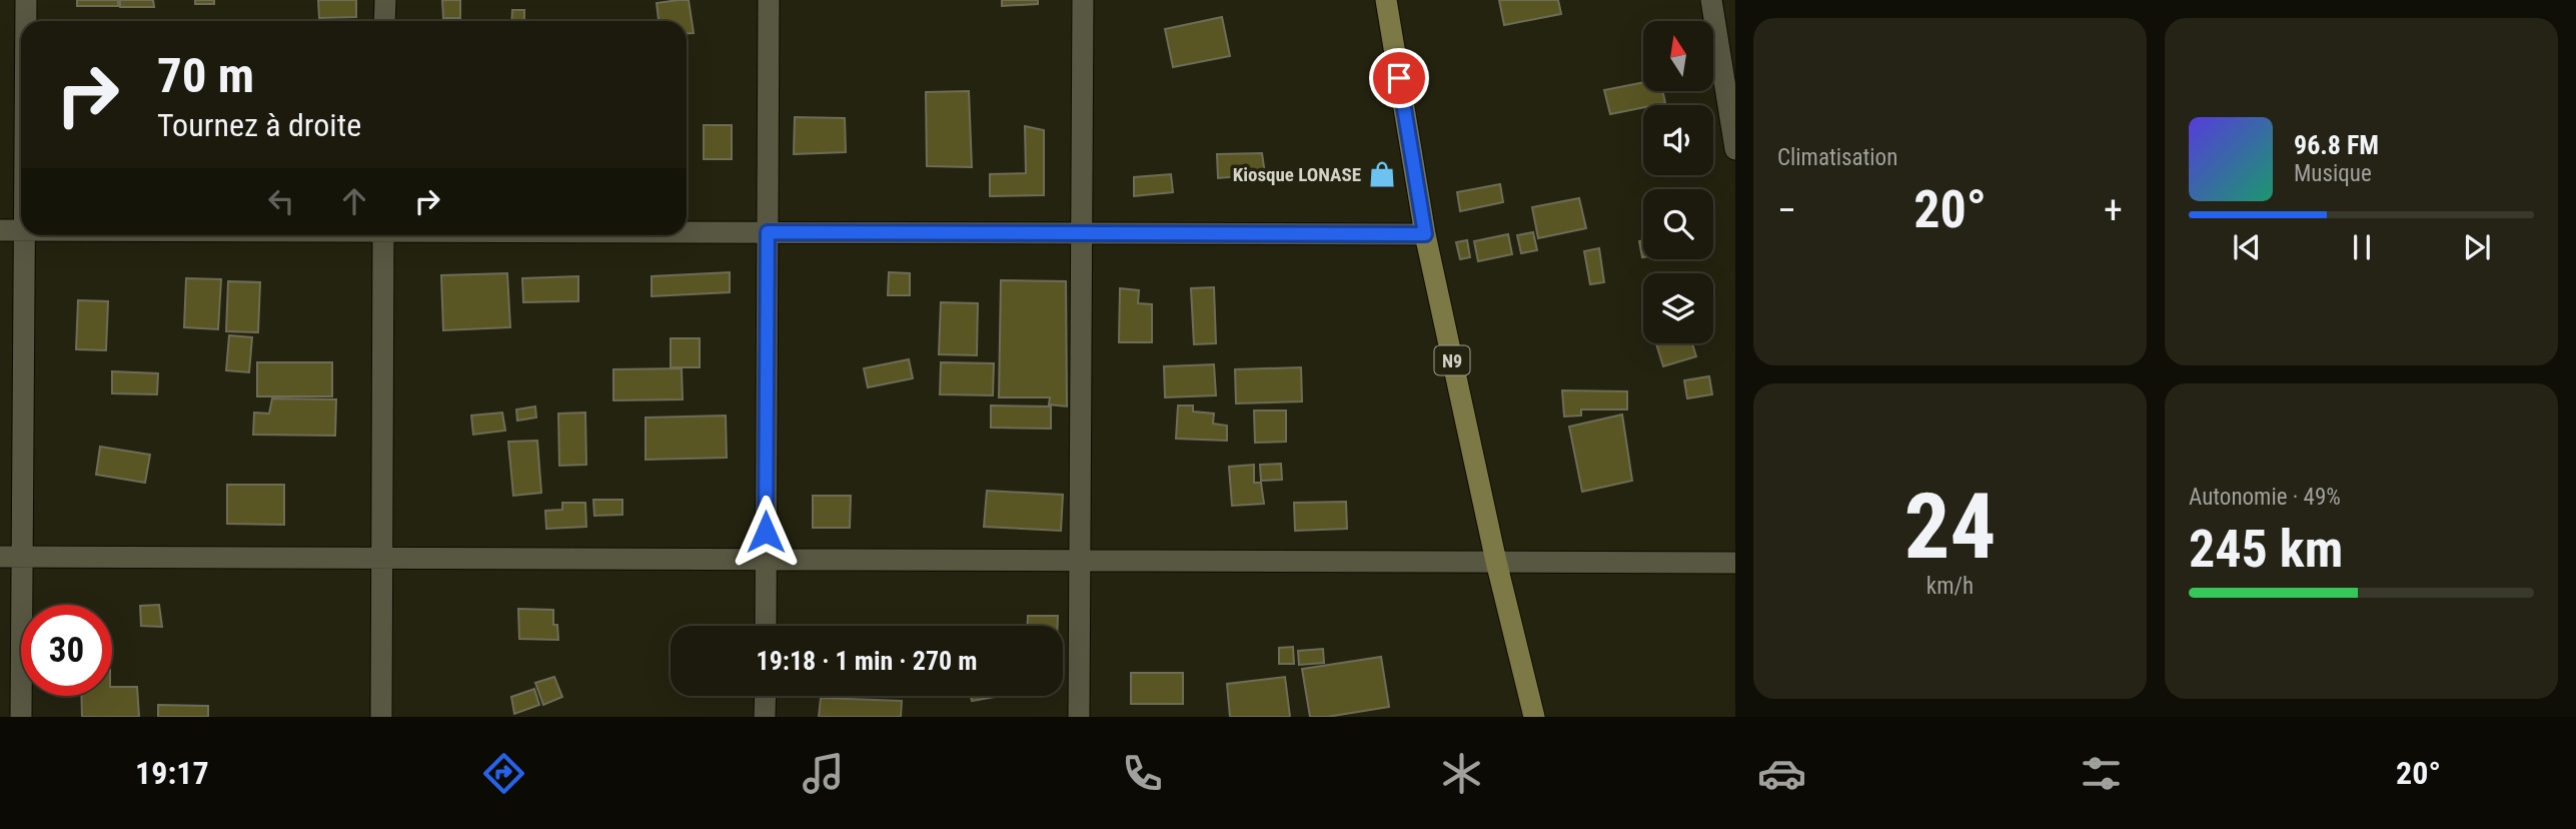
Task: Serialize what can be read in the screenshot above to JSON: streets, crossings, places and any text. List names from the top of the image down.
{
  "streets": {
    "main road": ["N9"]
  },
  "places": {
    "shop": ["Kiosque LONASE"]
  },
  "north": "top",
  "page": {
    "tile": [
      "Climatisation",
      ["24", "km/h"],
      ["Autonomie · 49%", "245 km"]
    ],
    "turn": ["70 m", "Tournez à droite"],
    "song": ["96.8 FM", "Musique"],
    "heat": ["−", "20°", "+"],
    "limit": "30",
    "trip": "19:18 · 1 min · 270 m",
    "tabs": ["19:17", "20°"]
  }
}
